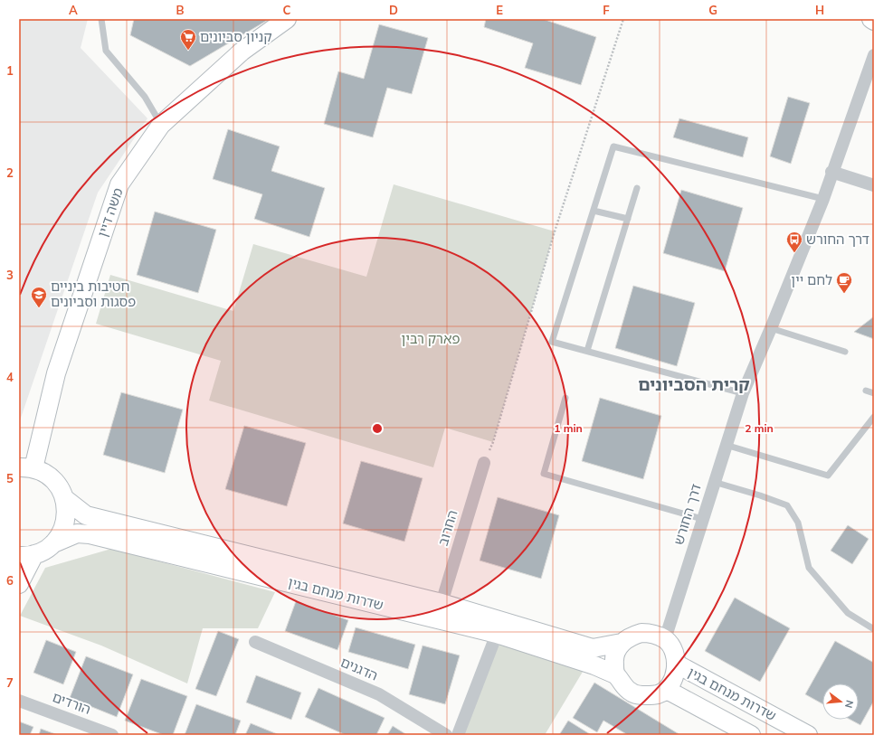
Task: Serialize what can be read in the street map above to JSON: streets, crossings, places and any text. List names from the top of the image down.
{
  "streets": {
    "street": [
      "משה דיין",
      "דרך החורש",
      "החרוב",
      "שדרות מנחם בגין",
      "הדגנים",
      "הורדים"
    ]
  },
  "crossings": [
    ["דרך החורש", "שדרות מנחם בגין"],
    ["החרוב", "שדרות מנחם בגין"]
  ],
  "districts": ["קרית הסביונים"],
  "parks": ["פארק רבין"],
  "places": {
    "supermarket": ["קניון סביונים"],
    "bus stop": ["דרך החורש"],
    "cafe": ["לחם יין"],
    "school or university": ["חטיבות ביניים פסגות וסביונים"]
  },
  "north": "right",
  "grid": {
    "columns": [
      "A",
      "B",
      "C",
      "D",
      "E",
      "F",
      "G",
      "H"
    ],
    "rows": [
      "1",
      "2",
      "3",
      "4",
      "5",
      "6",
      "7"
    ]
  },
  "rings": ["1 min", "2 min"]
}
